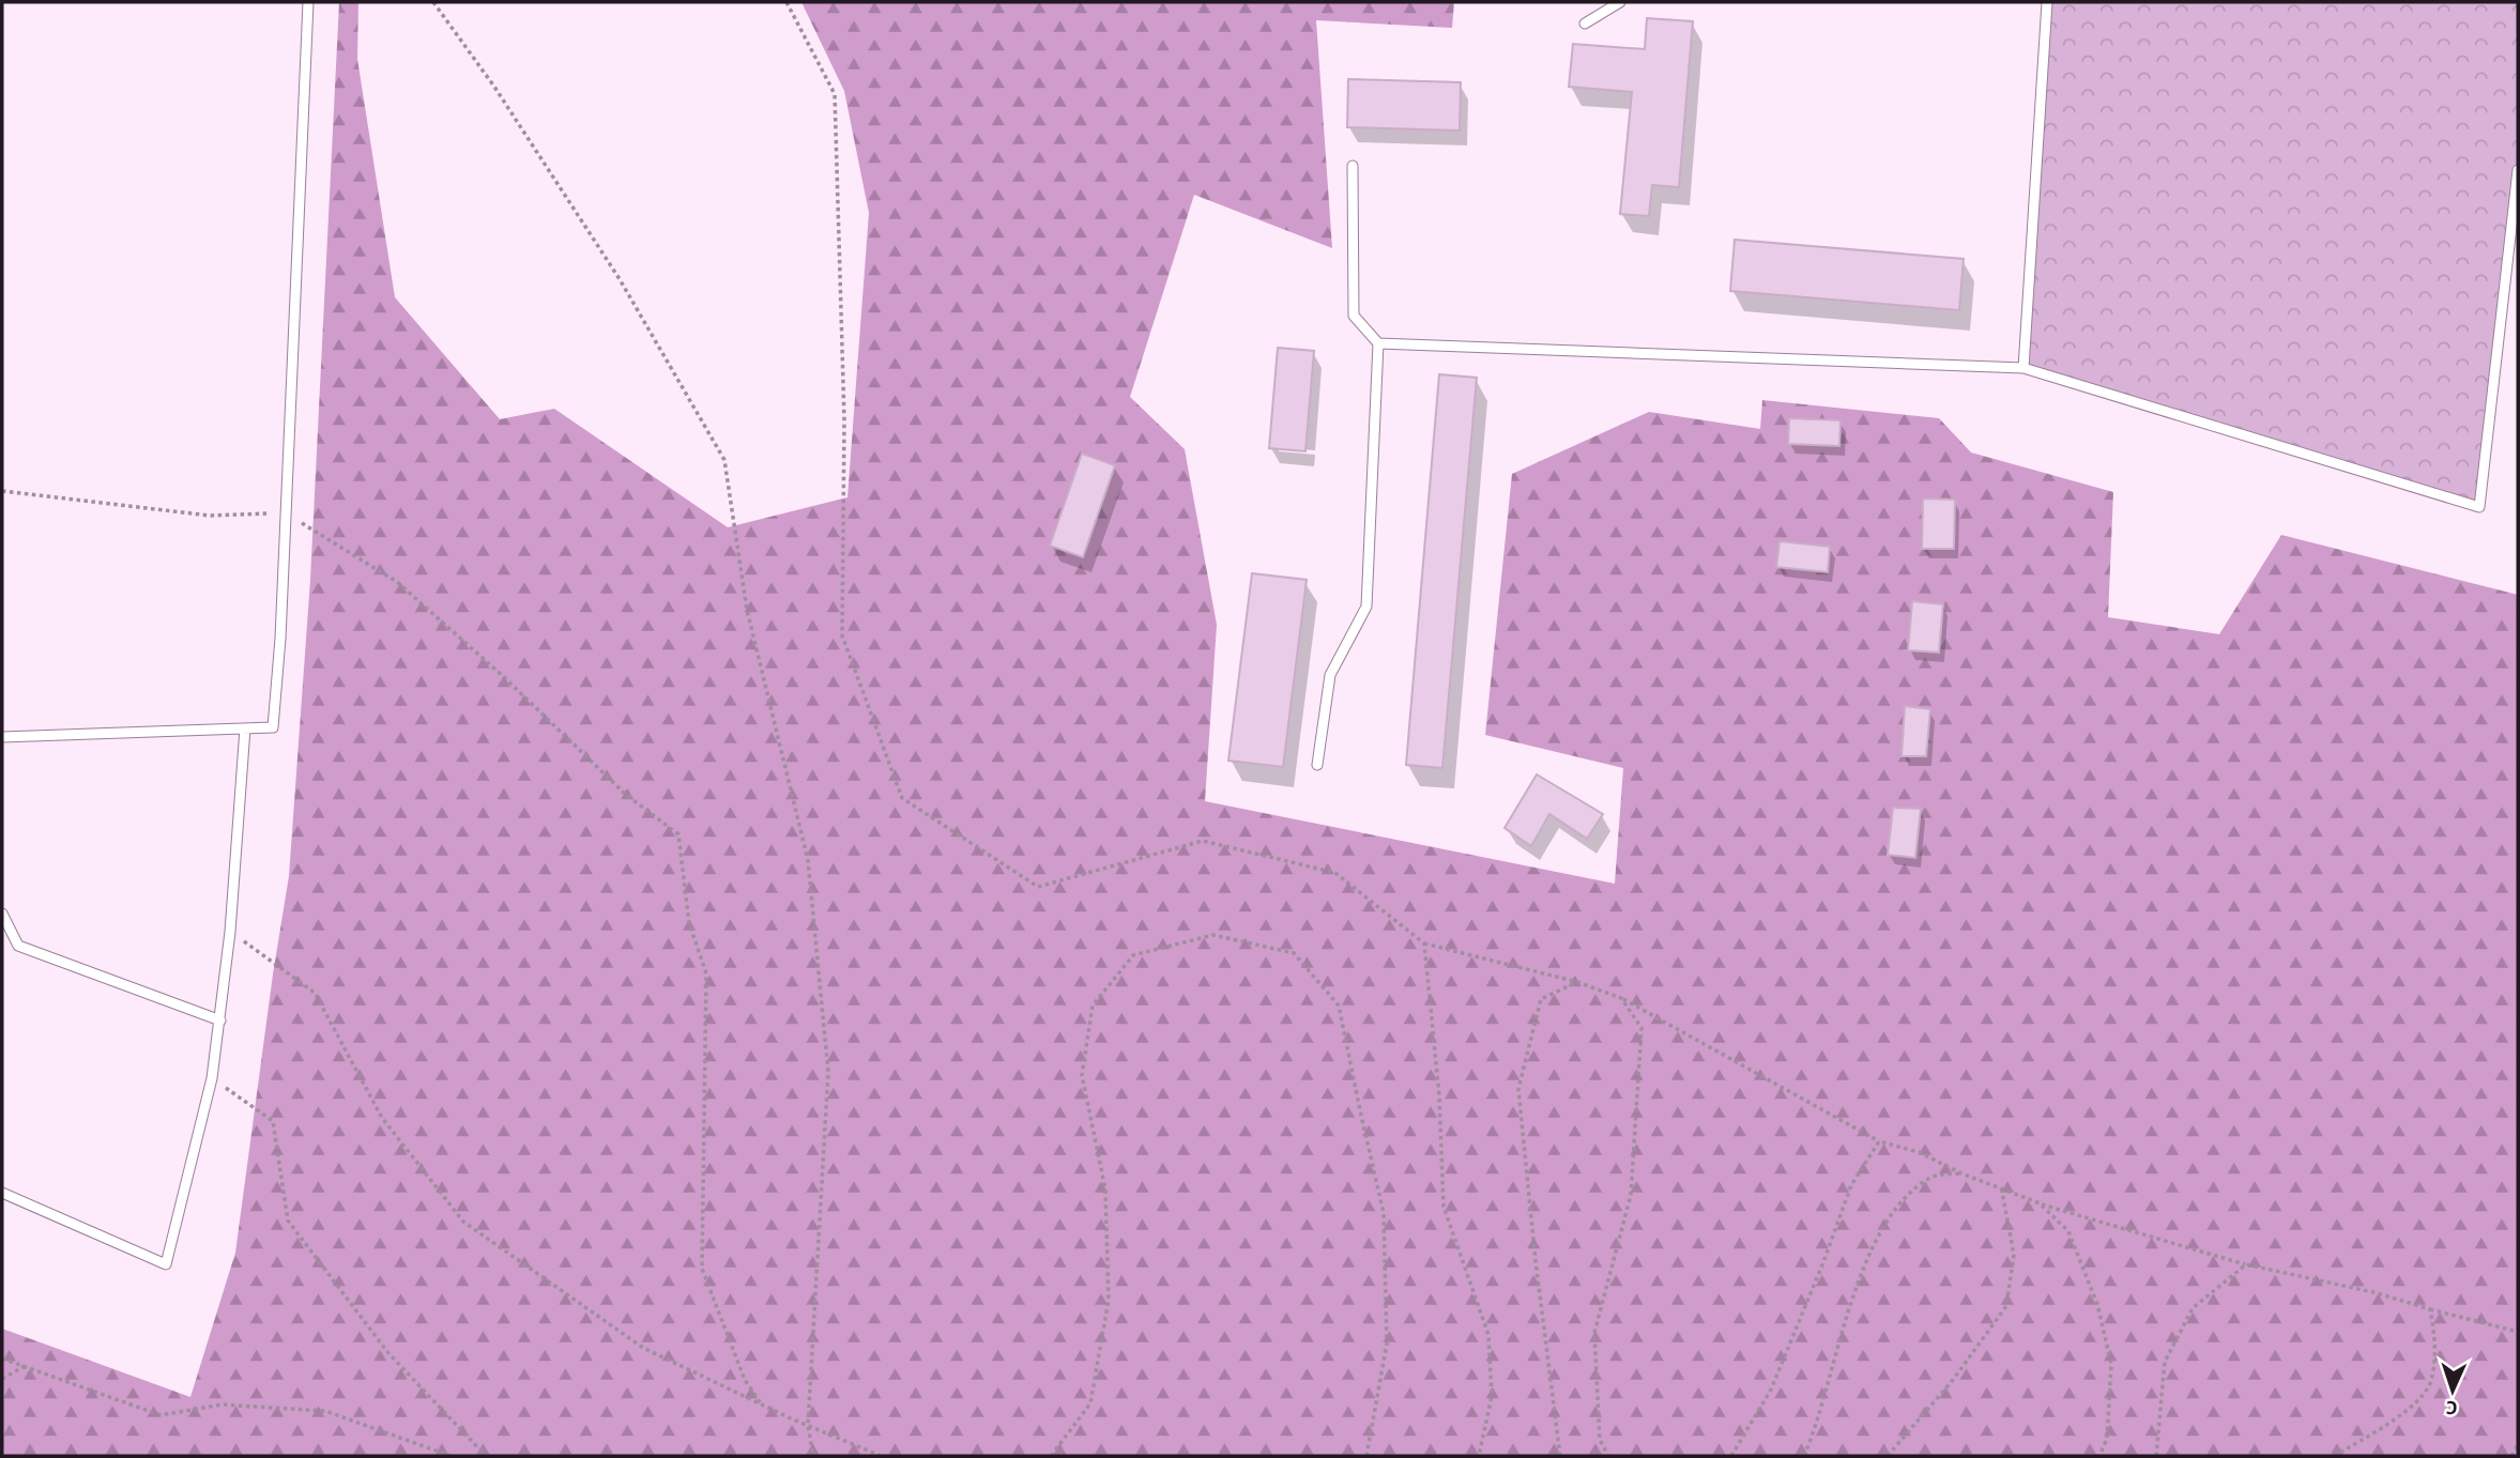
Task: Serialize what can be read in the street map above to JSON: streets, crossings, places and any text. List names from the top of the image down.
{
  "north": "bottom"
}
